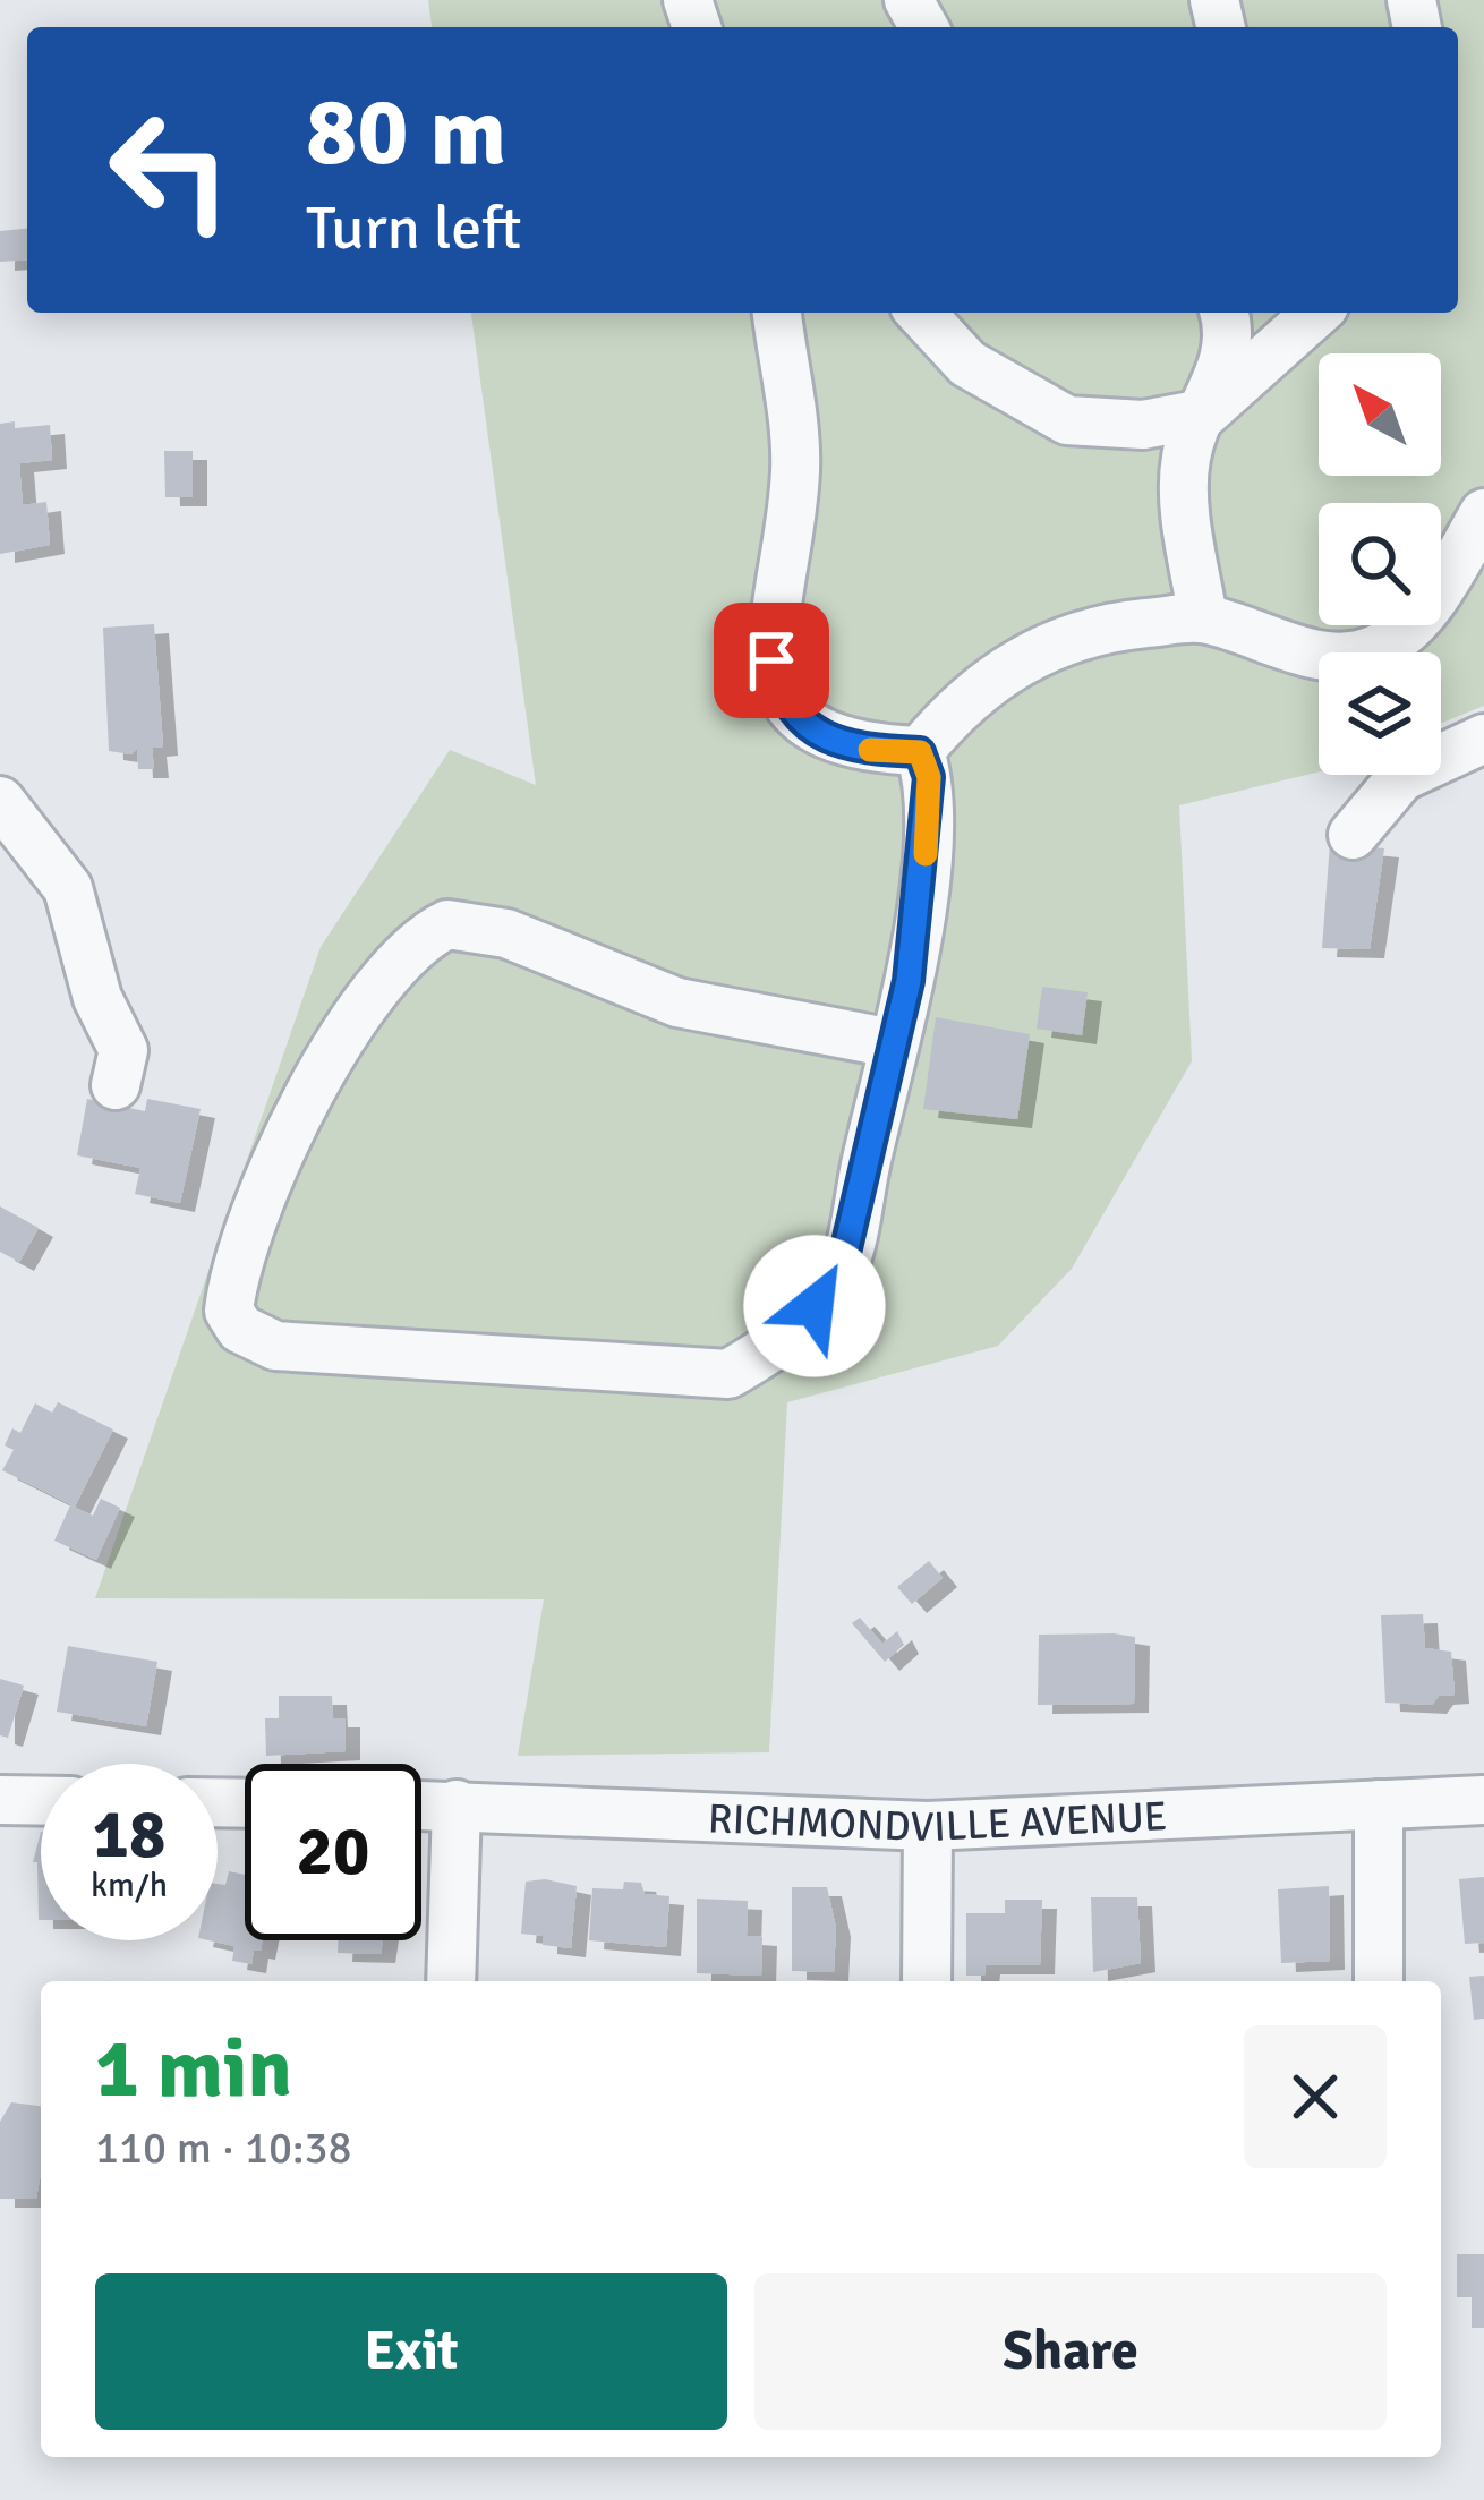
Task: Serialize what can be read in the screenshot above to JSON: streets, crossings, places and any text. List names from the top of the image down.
{
  "streets": {
    "street": ["RICHMONDVILLE AVENUE"]
  },
  "north": "top left",
  "page": {
    "turn": ["80 m", "Turn left"],
    "speed": "18 km/h",
    "limit": "20",
    "heading": ["1 min", "110 m · 10:38"],
    "buttons": ["Exit", "Share"]
  }
}
